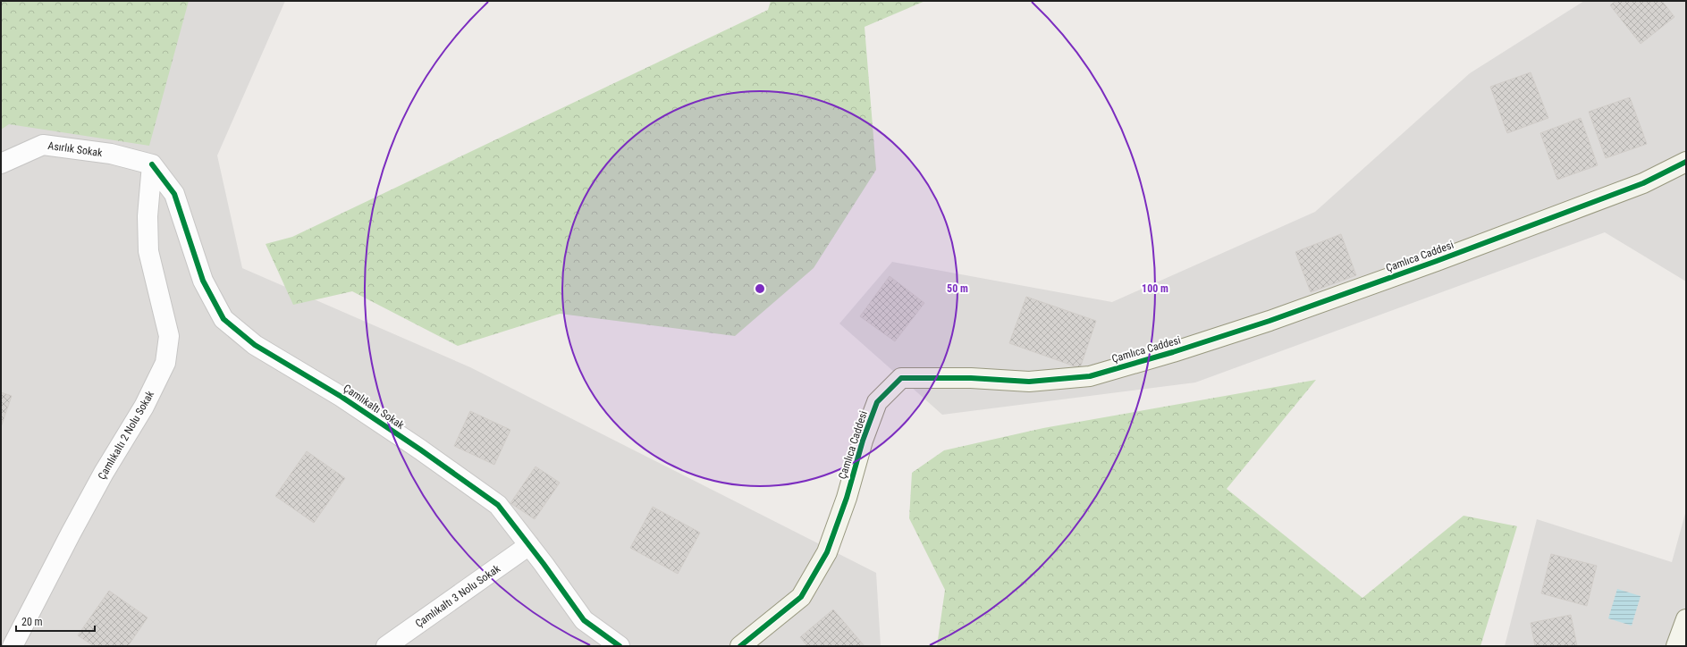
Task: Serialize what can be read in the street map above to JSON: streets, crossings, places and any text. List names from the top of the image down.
{
  "streets": {
    "street": [
      "Asırlık Sokak",
      "Çamlıca Caddesi",
      "Çamlıkaltı Sokak",
      "Çamlıkaltı 2 Nolu Sokak",
      "Çamlıkaltı 3 Nolu Sokak"
    ]
  },
  "crossings": [
    ["Asırlık Sokak", "Çamlıkaltı Sokak"],
    ["Asırlık Sokak", "Çamlıkaltı 2 Nolu Sokak"],
    ["Çamlıkaltı Sokak", "Çamlıkaltı 2 Nolu Sokak"],
    ["Çamlıkaltı Sokak", "Çamlıkaltı 3 Nolu Sokak"]
  ],
  "scale_bar": "20 m",
  "rings": ["50 m", "100 m"]
}
